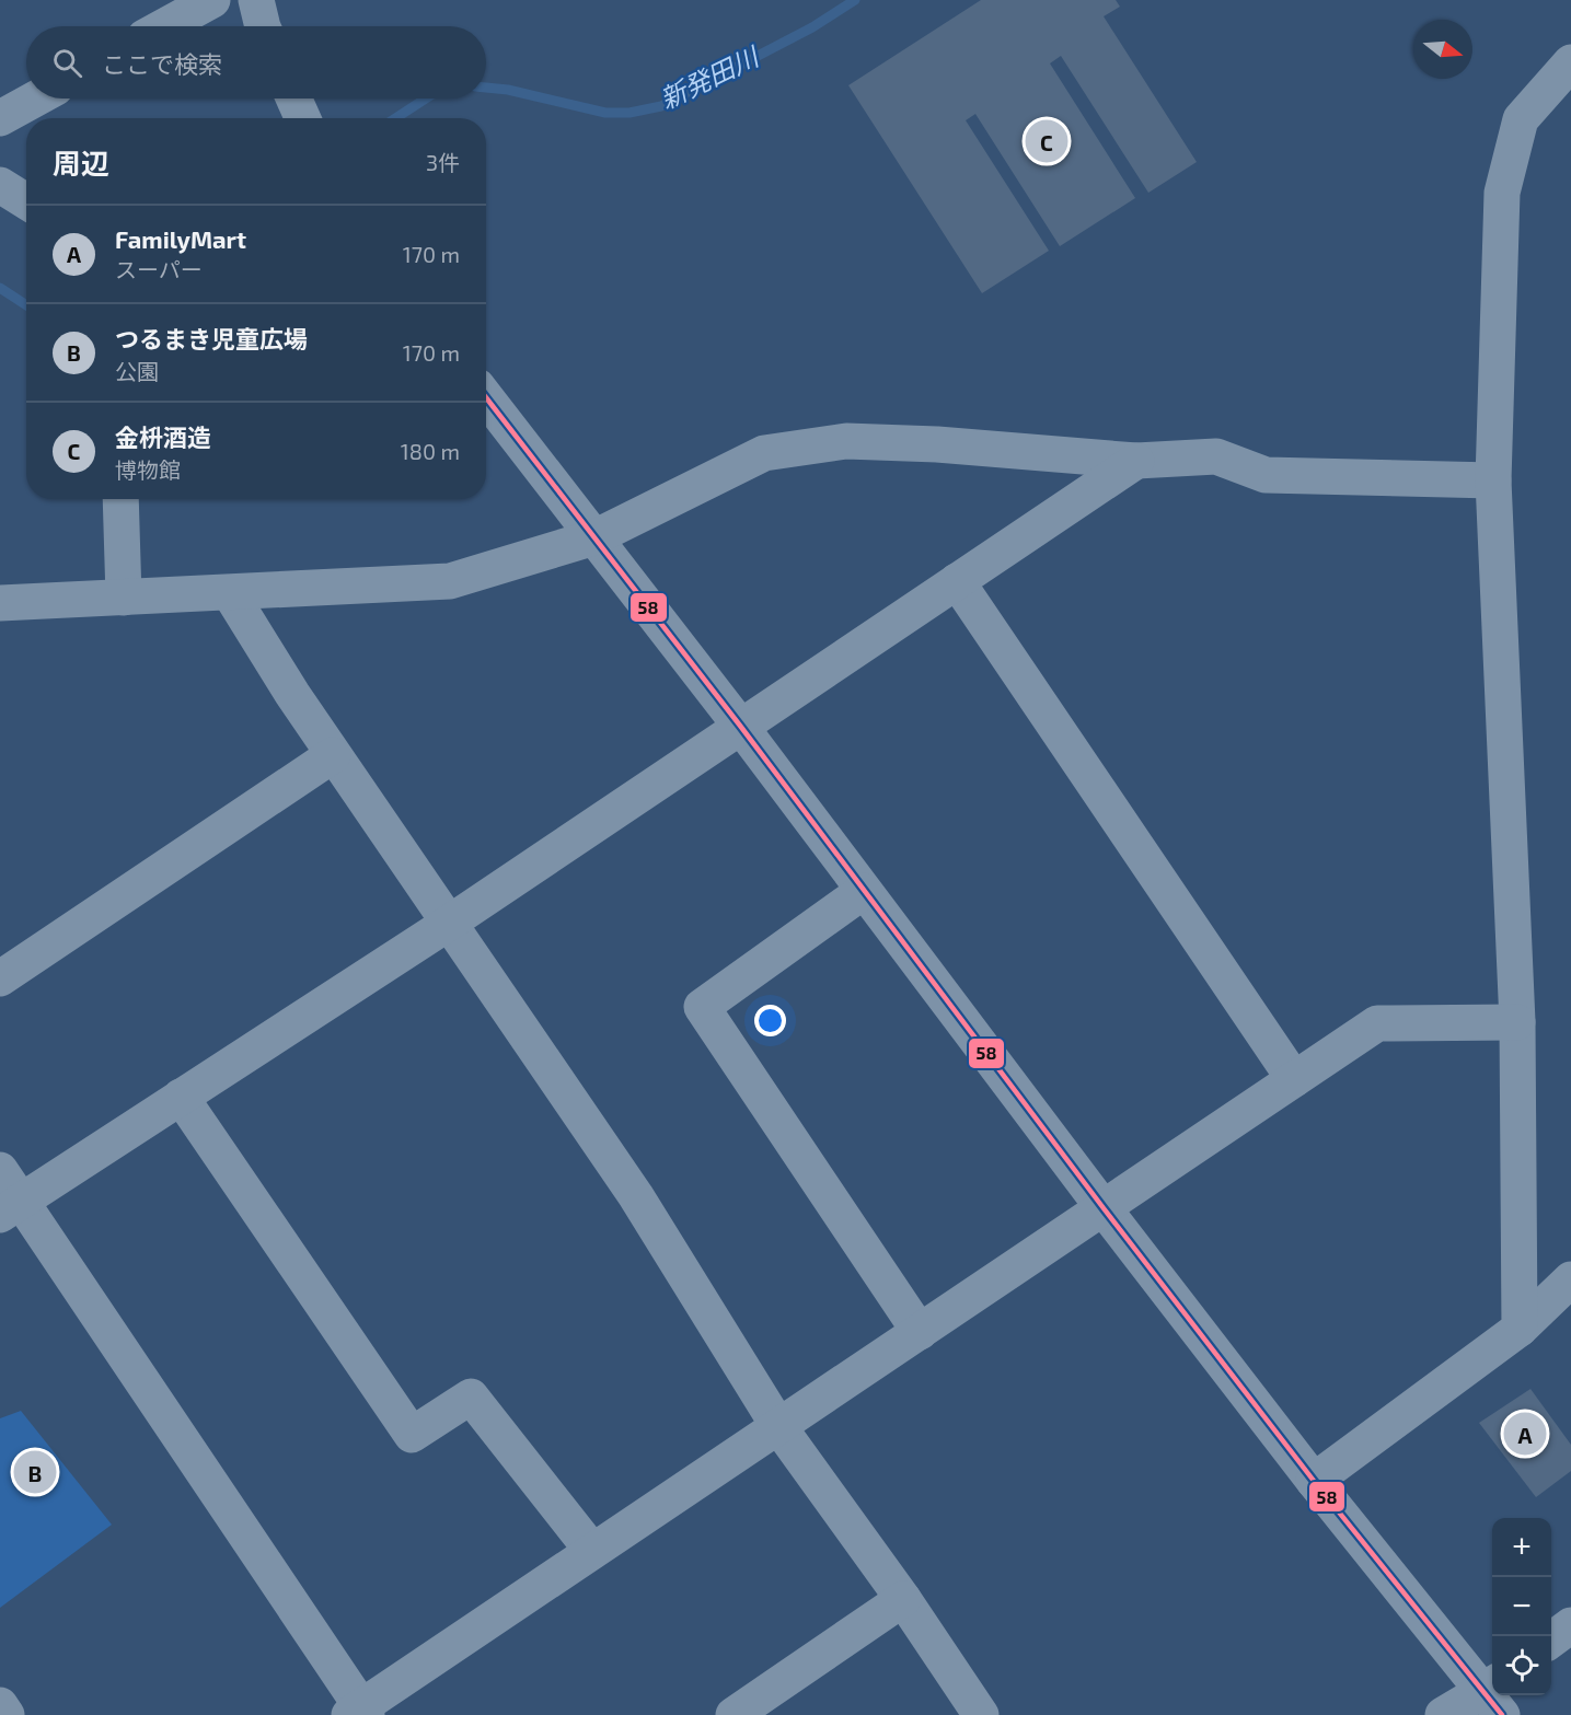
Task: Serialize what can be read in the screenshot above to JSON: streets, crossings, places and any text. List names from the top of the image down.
{
  "water": ["新発田川"],
  "lines": ["transit line 58"],
  "north": "right",
  "page": {
    "search": "ここで検索",
    "pins": ["C", "A", "B"],
    "heading": ["周辺", "3件"],
    "list": [
      {
        "mark": "A",
        "name": "FamilyMart",
        "note": "スーパー",
        "value": "170 m"
      },
      {
        "mark": "B",
        "name": "つるまき児童広場",
        "note": "公園",
        "value": "170 m"
      },
      {
        "mark": "C",
        "name": "金枡酒造",
        "note": "博物館",
        "value": "180 m"
      }
    ],
    "map_buttons": ["+", "−"]
  }
}
